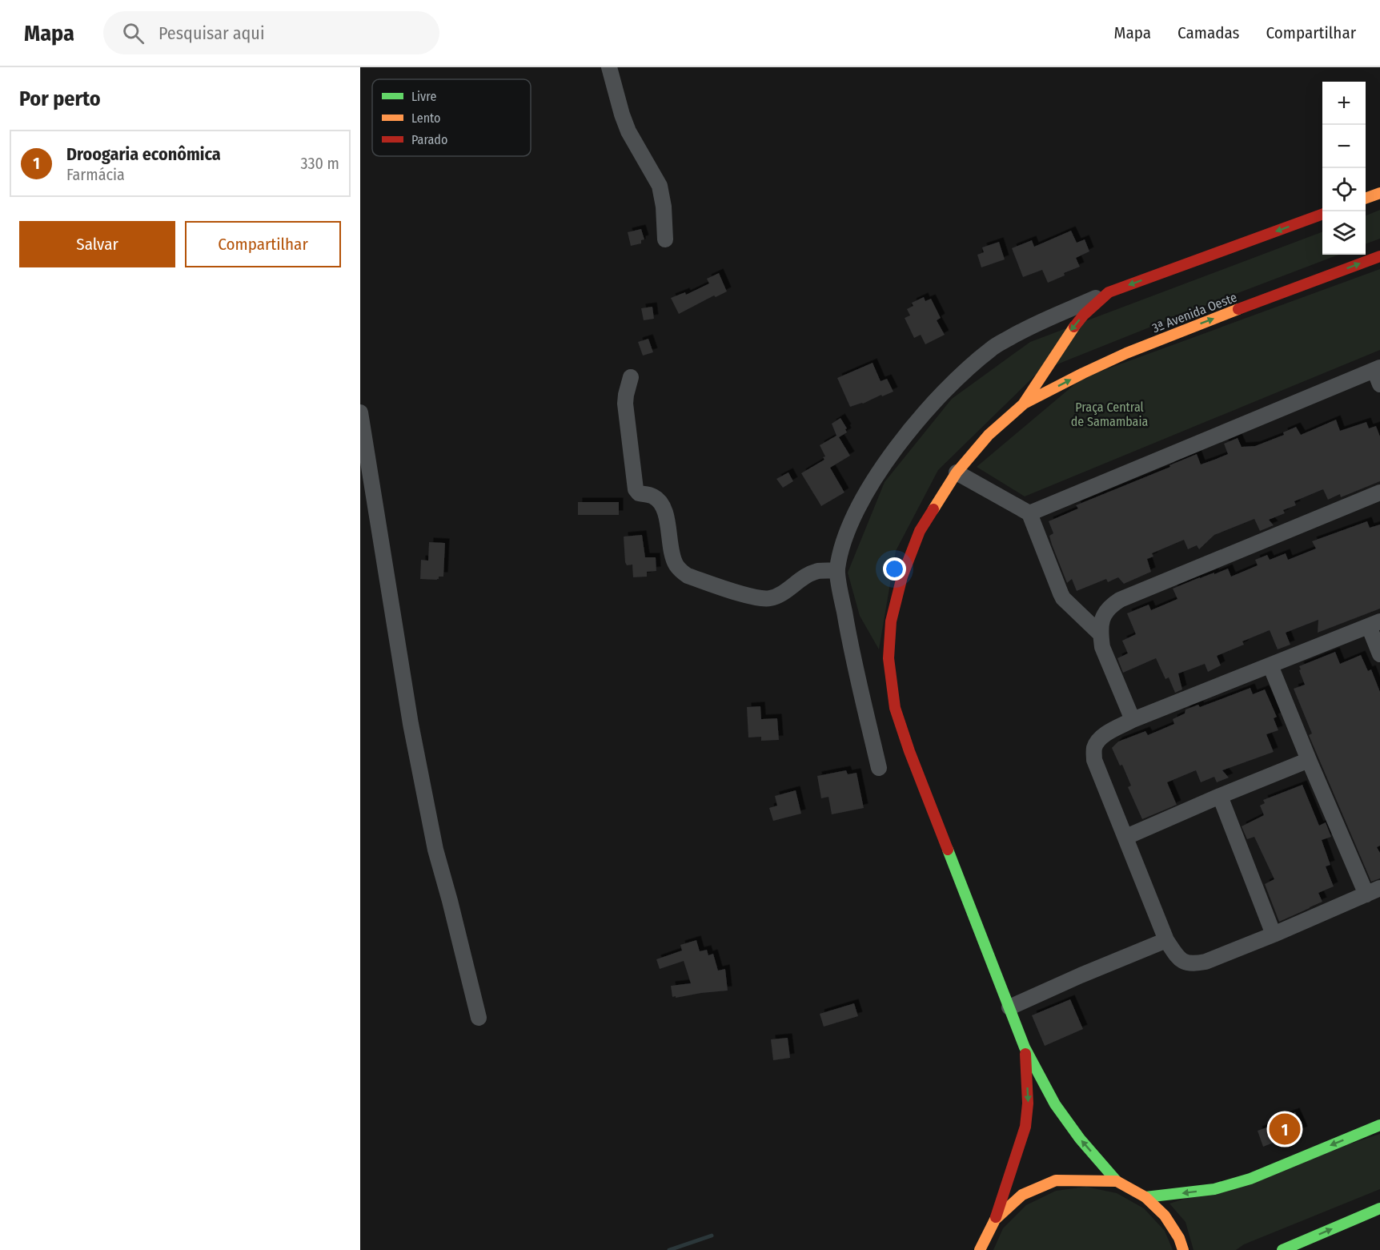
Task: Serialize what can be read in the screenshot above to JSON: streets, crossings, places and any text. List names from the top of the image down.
{
  "streets": {
    "street": ["3ª Avenida Oeste"]
  },
  "parks": ["Praça Central de Samambaia"],
  "legend": ["Livre", "Lento", "Parado"],
  "page": {
    "header": "Mapa",
    "search": "Pesquisar aqui",
    "nav": ["Mapa", "Camadas", "Compartilhar"],
    "heading": "Por perto",
    "map_buttons": ["+", "−"],
    "list": [
      {
        "mark": "1",
        "name": "Droogaria econômica",
        "note": "Farmácia",
        "value": "330 m"
      }
    ],
    "buttons": ["Salvar", "Compartilhar"],
    "pins": "1"
  }
}
